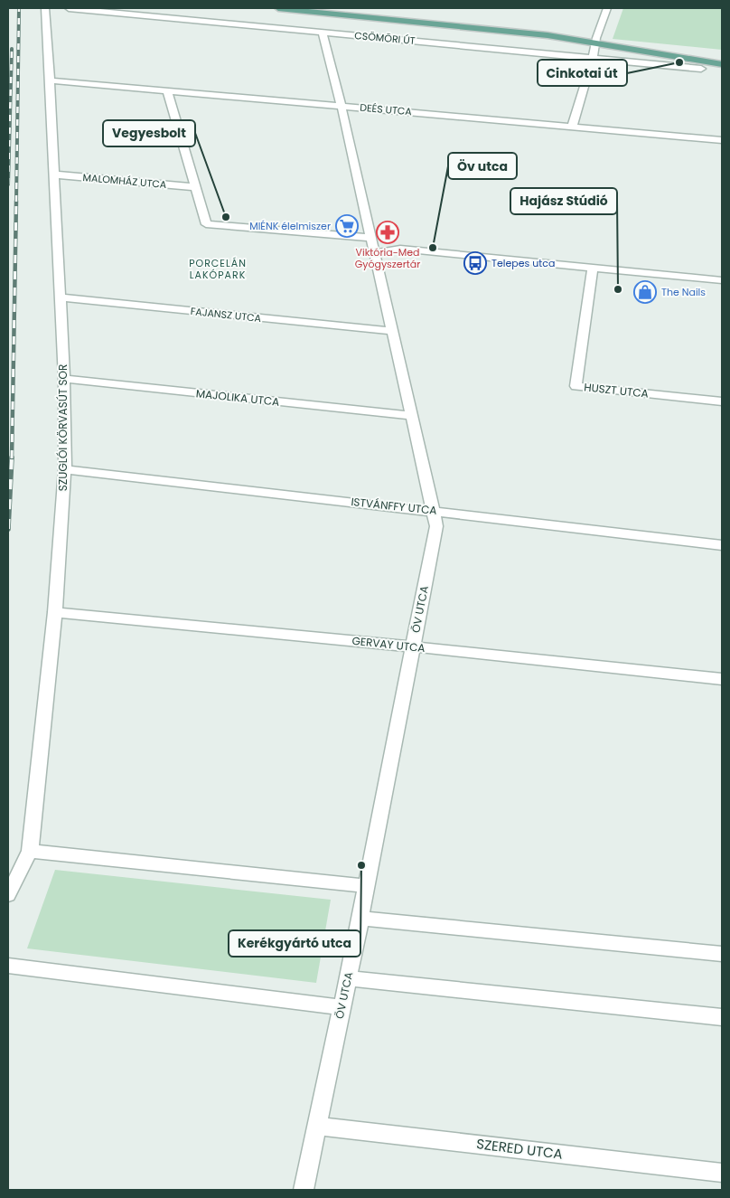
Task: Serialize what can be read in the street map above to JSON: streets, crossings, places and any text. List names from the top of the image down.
{
  "streets": {
    "main road": ["CSÖMÖRI ÚT"],
    "street": [
      "DEÉS UTCA",
      "MALOMHÁZ UTCA",
      "FAJANSZ UTCA",
      "HUSZT UTCA",
      "MAJOLIKA UTCA",
      "SZUGLÓI KÖRVASÚT SOR",
      "ISTVÁNFFY UTCA",
      "ÖV UTCA",
      "GERVAY UTCA",
      "SZERED UTCA"
    ]
  },
  "crossings": [
    ["CSÖMÖRI ÚT", "ÖV UTCA"],
    ["DEÉS UTCA", "SZUGLÓI KÖRVASÚT SOR"],
    ["DEÉS UTCA", "ÖV UTCA"],
    ["MALOMHÁZ UTCA", "SZUGLÓI KÖRVASÚT SOR"],
    ["FAJANSZ UTCA", "SZUGLÓI KÖRVASÚT SOR"],
    ["FAJANSZ UTCA", "ÖV UTCA"],
    ["MAJOLIKA UTCA", "SZUGLÓI KÖRVASÚT SOR"],
    ["MAJOLIKA UTCA", "ÖV UTCA"],
    ["SZUGLÓI KÖRVASÚT SOR", "ISTVÁNFFY UTCA"],
    ["SZUGLÓI KÖRVASÚT SOR", "GERVAY UTCA"],
    ["ISTVÁNFFY UTCA", "ÖV UTCA"],
    ["ÖV UTCA", "GERVAY UTCA"],
    ["ÖV UTCA", "SZERED UTCA"]
  ],
  "districts": ["PORCELÁN LAKÓPARK"],
  "places": {
    "other": [
      "Cinkotai út",
      "Vegyesbolt",
      "Öv utca",
      "Hajász Stúdió",
      "Kerékgyártó utca"
    ],
    "supermarket": ["MIÉNK élelmiszer"],
    "pharmacy": ["Viktória-Med Gyógyszertár"],
    "bus stop": ["Telepes utca"],
    "shop": ["The Nails"]
  }
}
